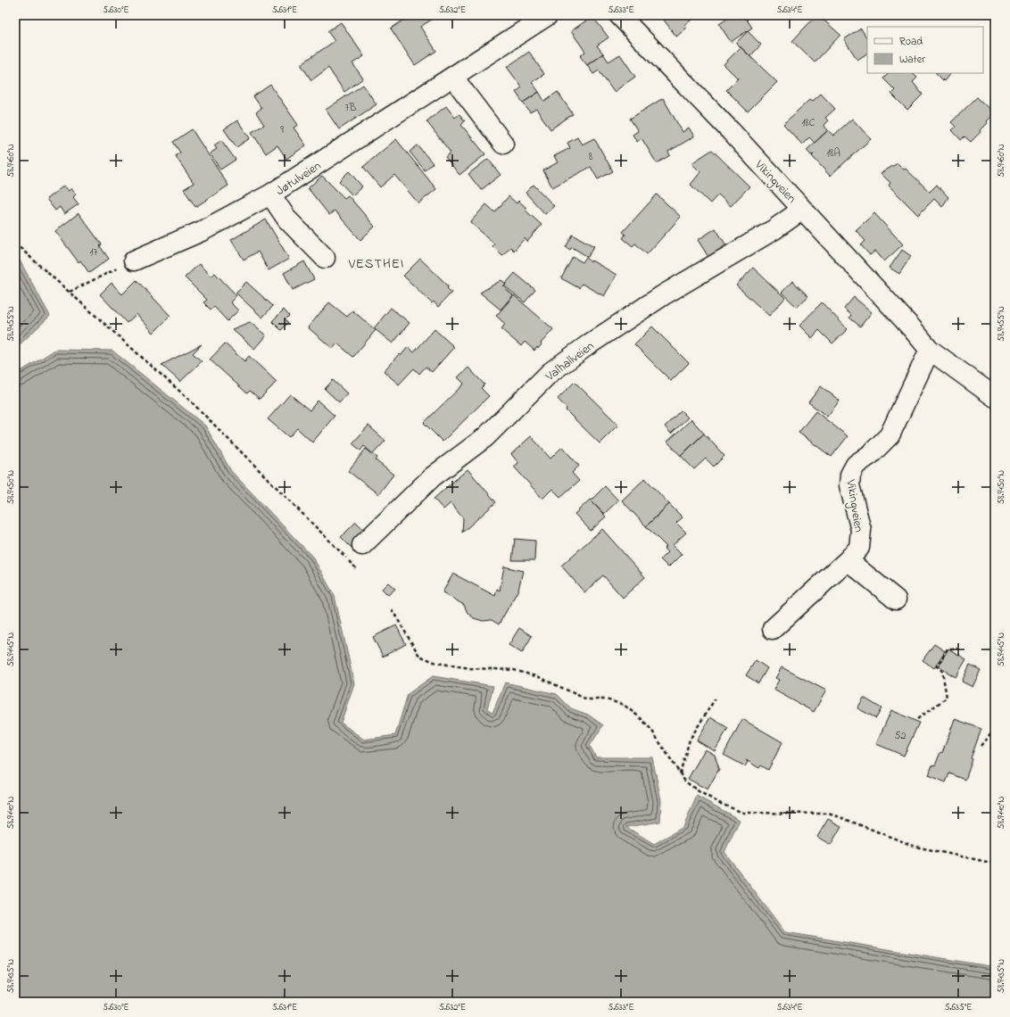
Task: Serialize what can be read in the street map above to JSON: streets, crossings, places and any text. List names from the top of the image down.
{
  "streets": {
    "street": ["Jøtulveien", "Vikingveien", "Valhallveien"]
  },
  "crossings": [
    ["Vikingveien", "Valhallveien"]
  ],
  "districts": ["VESTHEI"],
  "house_numbers": [
    "7B",
    "18C",
    "9",
    "18A",
    "8",
    "17",
    "52"
  ],
  "legend": ["Road", "Water"],
  "coordinates": [
    "5.630°E",
    "5.631°E",
    "5.632°E",
    "5.633°E",
    "5.634°E",
    "58.9460°N",
    "58.9455°N",
    "58.9450°N",
    "58.9445°N",
    "58.9440°N",
    "58.9435°N",
    "5.635°E"
  ]
}
